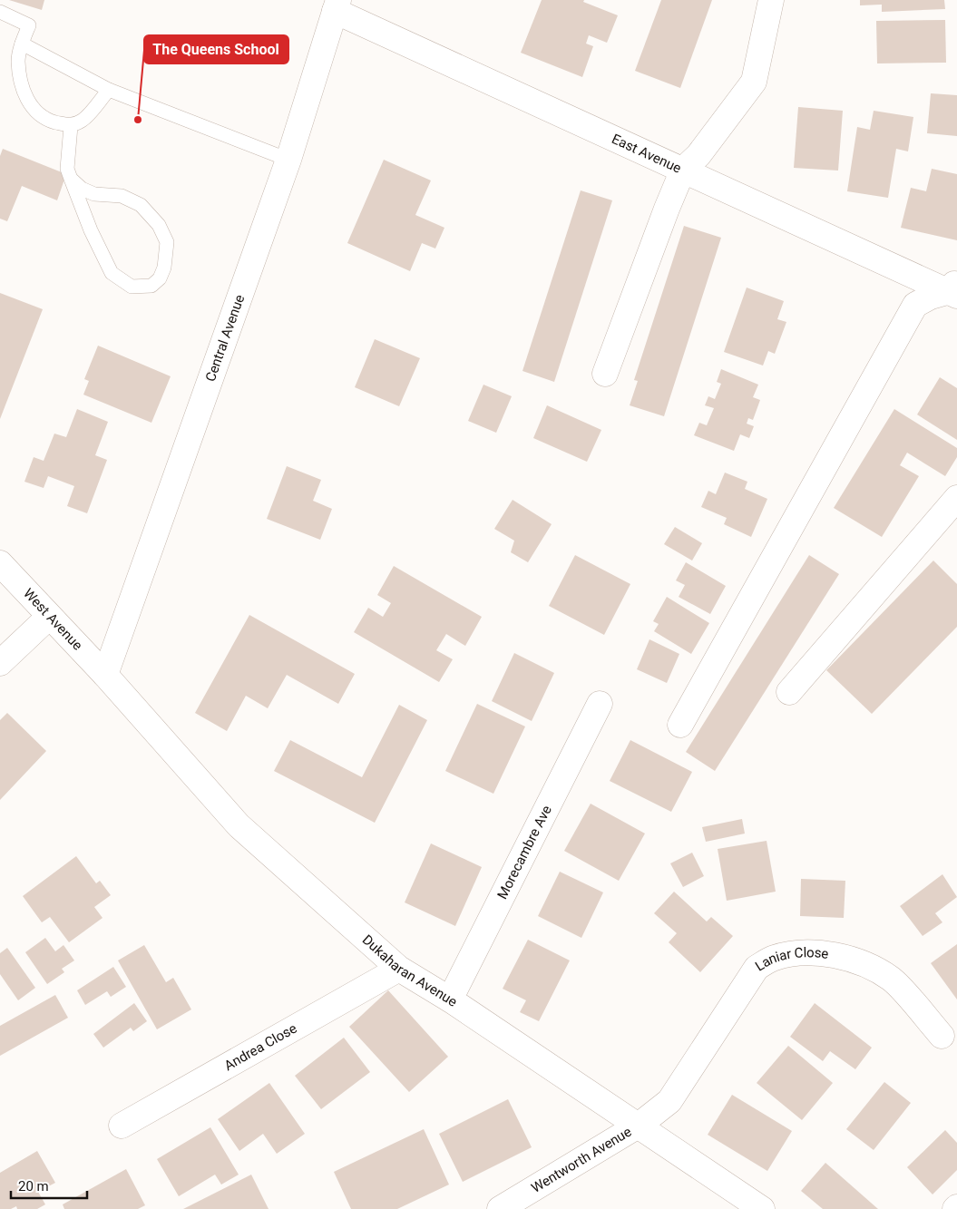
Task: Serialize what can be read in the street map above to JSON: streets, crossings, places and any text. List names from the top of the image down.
{
  "streets": {
    "street": [
      "East Avenue",
      "Central Avenue",
      "West Avenue",
      "Morecambre Ave",
      "Laniar Close",
      "Dukaharan Avenue",
      "Andrea Close",
      "Wentworth Avenue"
    ]
  },
  "crossings": [
    ["East Avenue", "Central Avenue"],
    ["Central Avenue", "West Avenue"],
    ["Central Avenue", "Dukaharan Avenue"],
    ["West Avenue", "Dukaharan Avenue"],
    ["Morecambre Ave", "Dukaharan Avenue"],
    ["Laniar Close", "Dukaharan Avenue"],
    ["Laniar Close", "Wentworth Avenue"],
    ["Dukaharan Avenue", "Andrea Close"],
    ["Dukaharan Avenue", "Wentworth Avenue"]
  ],
  "places": ["The Queens School"],
  "scale_bar": "20 m"
}
